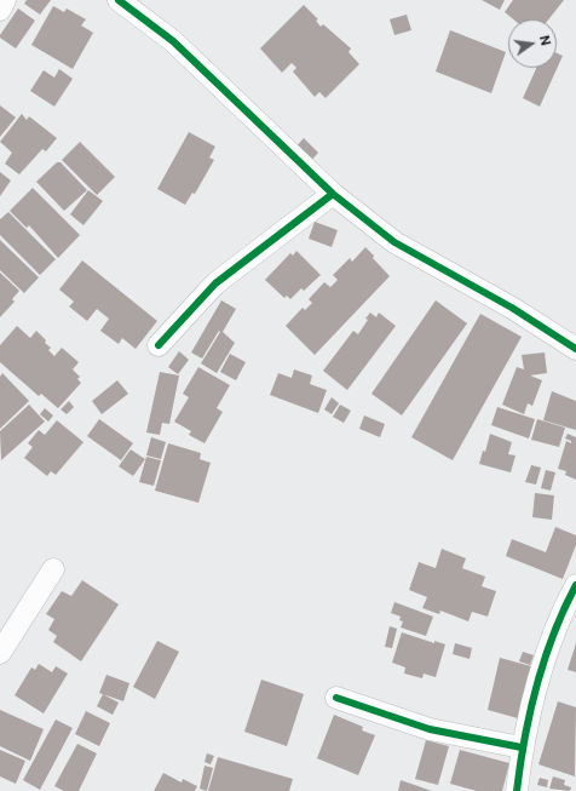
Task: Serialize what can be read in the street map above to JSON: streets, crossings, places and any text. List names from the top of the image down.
{
  "north": "right"
}
